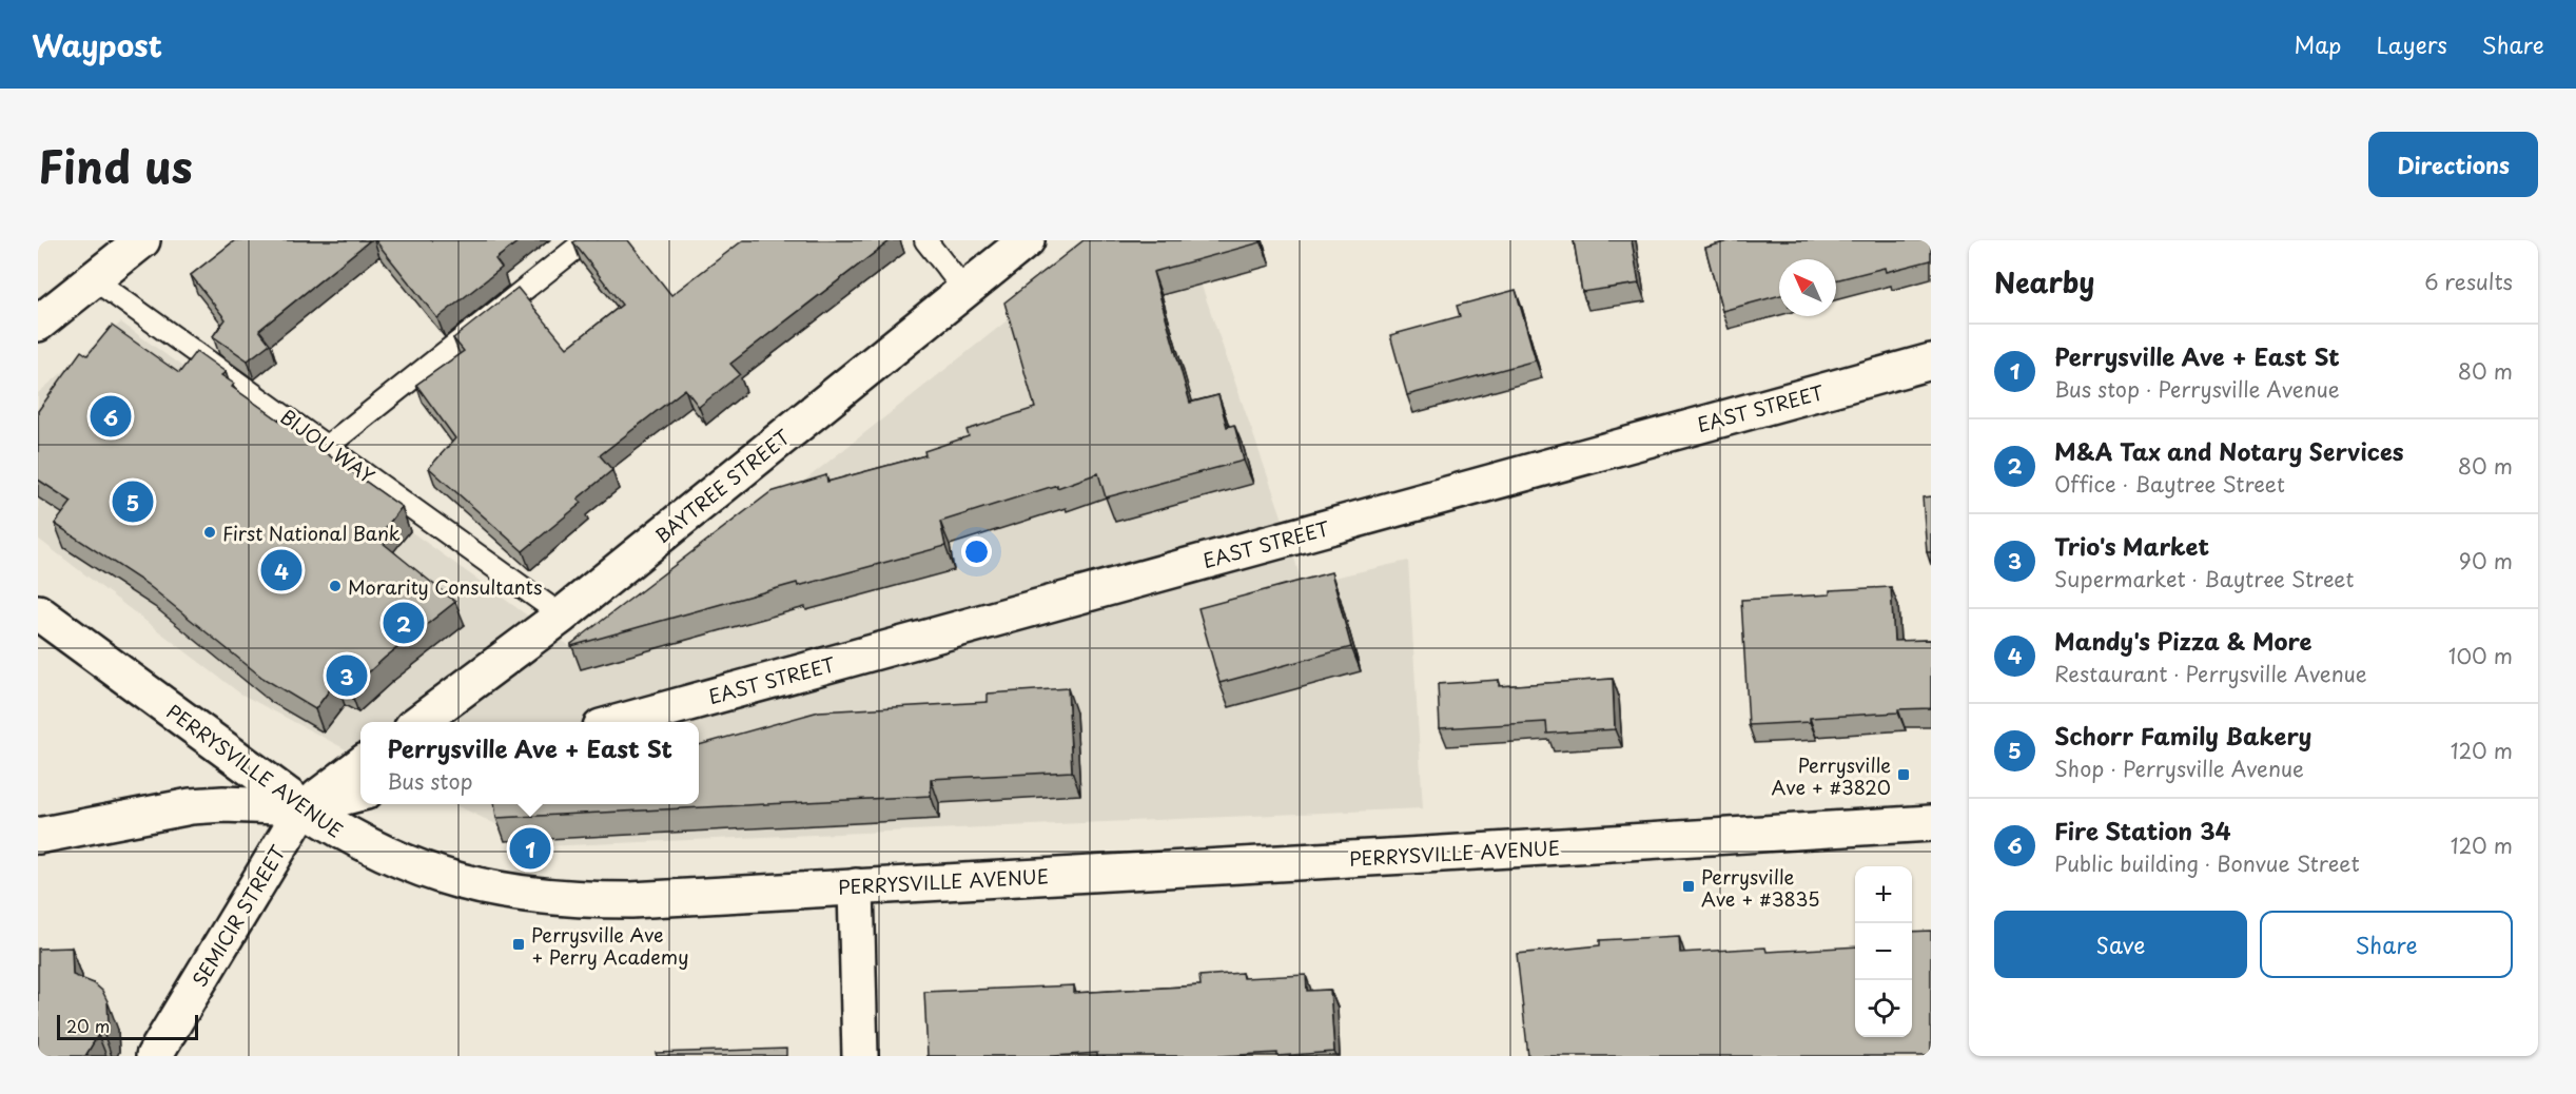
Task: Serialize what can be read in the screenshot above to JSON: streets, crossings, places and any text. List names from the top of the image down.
{
  "streets": {
    "street": [
      "EAST STREET",
      "BAYTREE STREET",
      "PERRYSVILLE AVENUE",
      "SEMICIR STREET"
    ],
    "lane": ["BIJOU WAY"]
  },
  "crossings": [
    ["BIJOU WAY", "BAYTREE STREET"],
    ["PERRYSVILLE AVENUE", "SEMICIR STREET"]
  ],
  "places": {
    "other": ["First National Bank", "Morarity Consultants"],
    "transit": ["Perrysville Ave + #3820", "Perrysville Ave + #3835", "Perrysville Ave + Perry Academy"]
  },
  "scale_bar": "20 m",
  "north": "top left",
  "page": {
    "header": "Waypost",
    "nav": ["Map", "Layers", "Share"],
    "title": "Find us",
    "buttons": [
      "Directions",
      ["Save", "Share"]
    ],
    "heading": ["Nearby", "6 results"],
    "list": [
      {
        "mark": "1",
        "name": "Perrysville Ave + East St",
        "note": "Bus stop · Perrysville Avenue",
        "value": "80 m"
      },
      {
        "mark": "2",
        "name": "M&A Tax and Notary Services",
        "note": "Office · Baytree Street",
        "value": "80 m"
      },
      {
        "mark": "3",
        "name": "Trio's Market",
        "note": "Supermarket · Baytree Street",
        "value": "90 m"
      },
      {
        "mark": "4",
        "name": "Mandy's Pizza & More",
        "note": "Restaurant · Perrysville Avenue",
        "value": "100 m"
      },
      {
        "mark": "5",
        "name": "Schorr Family Bakery",
        "note": "Shop · Perrysville Avenue",
        "value": "120 m"
      },
      {
        "mark": "6",
        "name": "Fire Station 34",
        "note": "Public building · Bonvue Street",
        "value": "120 m"
      }
    ],
    "pins": [
      "6",
      "5",
      "4",
      "2",
      "3",
      "1"
    ],
    "popup": ["Perrysville Ave + East St", "Bus stop"],
    "map_buttons": ["+", "−"],
    "scale": "20 m"
  }
}
